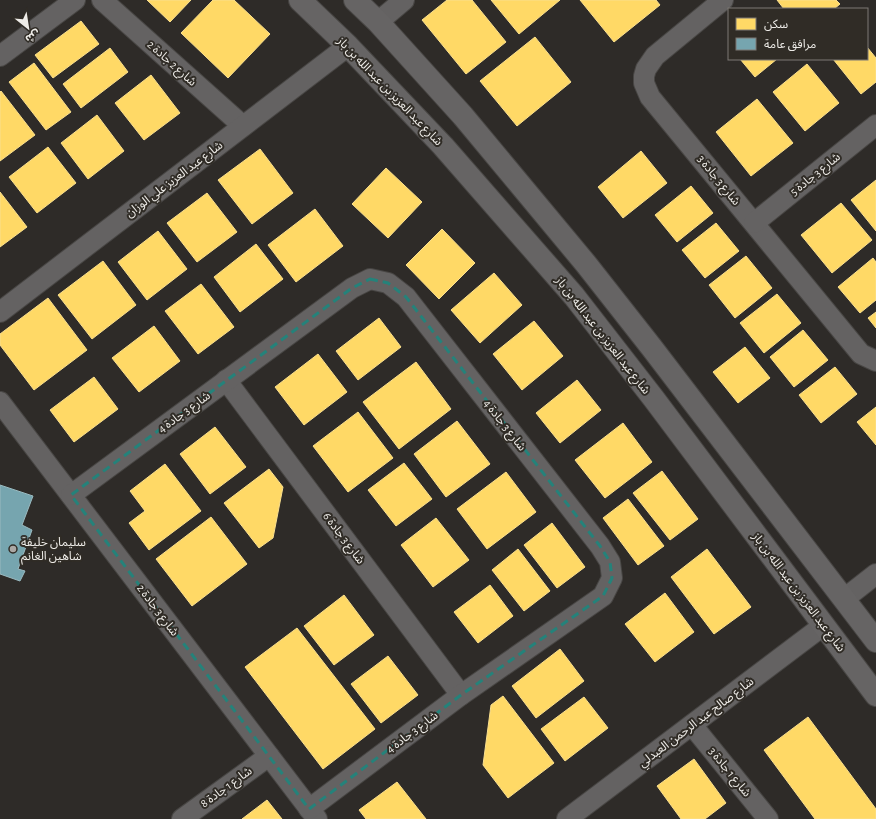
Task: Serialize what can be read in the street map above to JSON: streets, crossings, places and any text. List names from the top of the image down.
{
  "streets": {
    "street": [
      "شارع 2 جادة 2",
      "شارع عبد العزيز بن عبد الله بن باز",
      "شارع 3 جادة 5",
      "شارع عبد العزيز علي الوزان",
      "شارع 3 جادة 3",
      "شارع 3 جادة 4",
      "شارع 3 جادة 6",
      "شارع 3 جادة 2",
      "شارع صالح عبد الرحمن العبدلي",
      "شارع 1 جادة 3",
      "شارع 1 جادة 8"
    ]
  },
  "crossings": [
    ["شارع 2 جادة 2", "شارع عبد العزيز علي الوزان"],
    ["شارع عبد العزيز بن عبد الله بن باز", "شارع عبد العزيز علي الوزان"],
    ["شارع عبد العزيز بن عبد الله بن باز", "شارع صالح عبد الرحمن العبدلي"],
    ["شارع 3 جادة 5", "شارع 3 جادة 3"],
    ["شارع 3 جادة 4", "شارع 3 جادة 6"],
    ["شارع 3 جادة 4", "شارع 3 جادة 2"],
    ["شارع 3 جادة 2", "شارع 1 جادة 8"],
    ["شارع صالح عبد الرحمن العبدلي", "شارع 1 جادة 3"]
  ],
  "places": ["سليمان خليفة شاهين الغانم"],
  "legend": ["سكن", "مرافق عامة"],
  "north": "bottom right"
}
